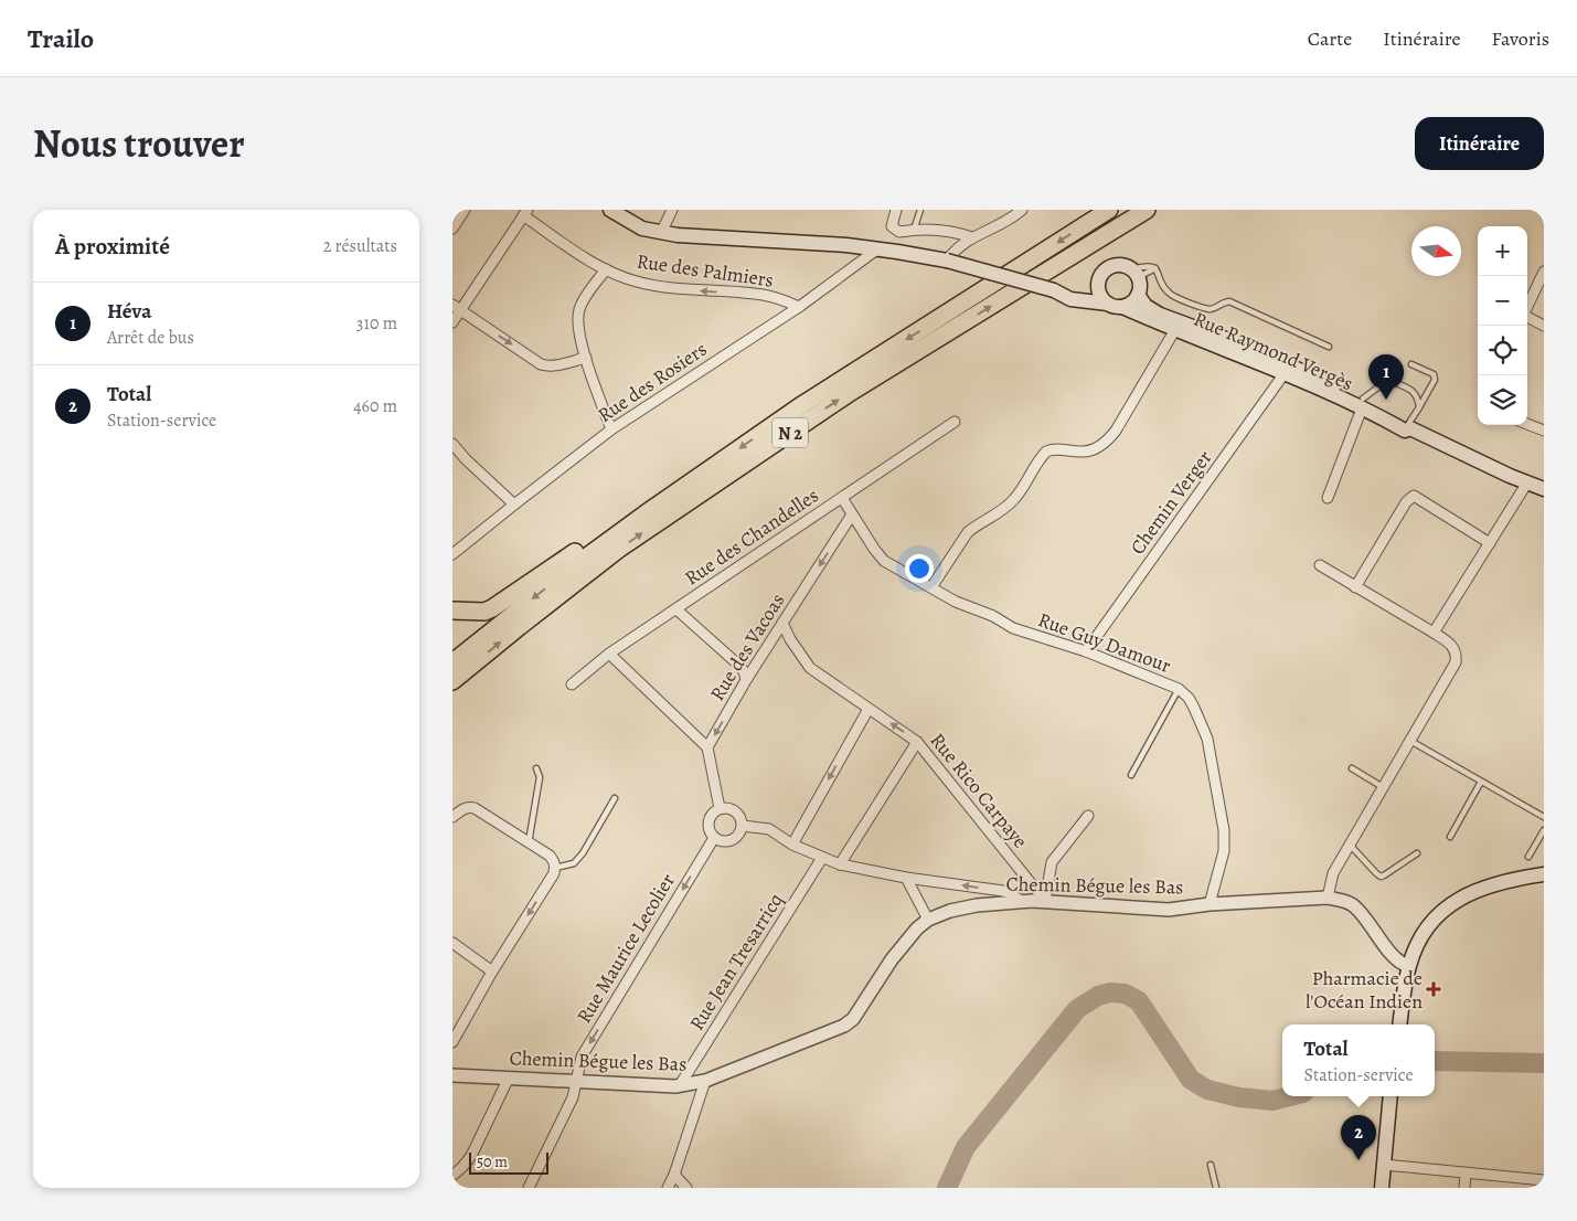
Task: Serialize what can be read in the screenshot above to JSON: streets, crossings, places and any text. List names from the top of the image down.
{
  "streets": {
    "highway": ["N 2"],
    "main road": ["Rue Raymond Vergès"],
    "street": [
      "Rue des Palmiers",
      "Rue des Rosiers",
      "Chemin Verger",
      "Rue des Chandelles",
      "Rue Guy Damour",
      "Rue des Vacoas",
      "Rue Rico Carpaye",
      "Chemin Bégue les Bas",
      "Rue Maurice Lecolier",
      "Rue Jean Tresarricq"
    ]
  },
  "crossings": [
    ["Rue des Palmiers", "Rue des Rosiers"],
    ["Rue Raymond Vergès", "Rue des Rosiers"],
    ["Rue Raymond Vergès", "Chemin Verger"],
    ["Chemin Verger", "Rue Guy Damour"],
    ["Rue des Chandelles", "Rue Guy Damour"],
    ["Rue Guy Damour", "Rue des Vacoas"],
    ["Rue Guy Damour", "Chemin Bégue les Bas"],
    ["Rue des Vacoas", "Rue Rico Carpaye"],
    ["Rue Rico Carpaye", "Chemin Bégue les Bas"],
    ["Chemin Bégue les Bas", "Rue Maurice Lecolier"],
    ["Chemin Bégue les Bas", "Rue Jean Tresarricq"]
  ],
  "one_way": ["Rue des Palmiers", "Rue des Vacoas", "Rue Maurice Lecolier"],
  "places": {
    "health": ["Pharmacie de l'Océan Indien"]
  },
  "scale_bar": "50 m",
  "north": "right",
  "page": {
    "header": "Trailo",
    "nav": ["Carte", "Itinéraire", "Favoris"],
    "title": "Nous trouver",
    "buttons": "Itinéraire",
    "heading": ["À proximité", "2 résultats"],
    "map_buttons": ["+", "−"],
    "list": [
      {
        "mark": "1",
        "name": "Héva",
        "note": "Arrêt de bus",
        "value": "310 m"
      },
      {
        "mark": "2",
        "name": "Total",
        "note": "Station-service",
        "value": "460 m"
      }
    ],
    "pins": ["1", "2"],
    "popup": ["Total", "Station-service"],
    "scale": "50 m"
  }
}
